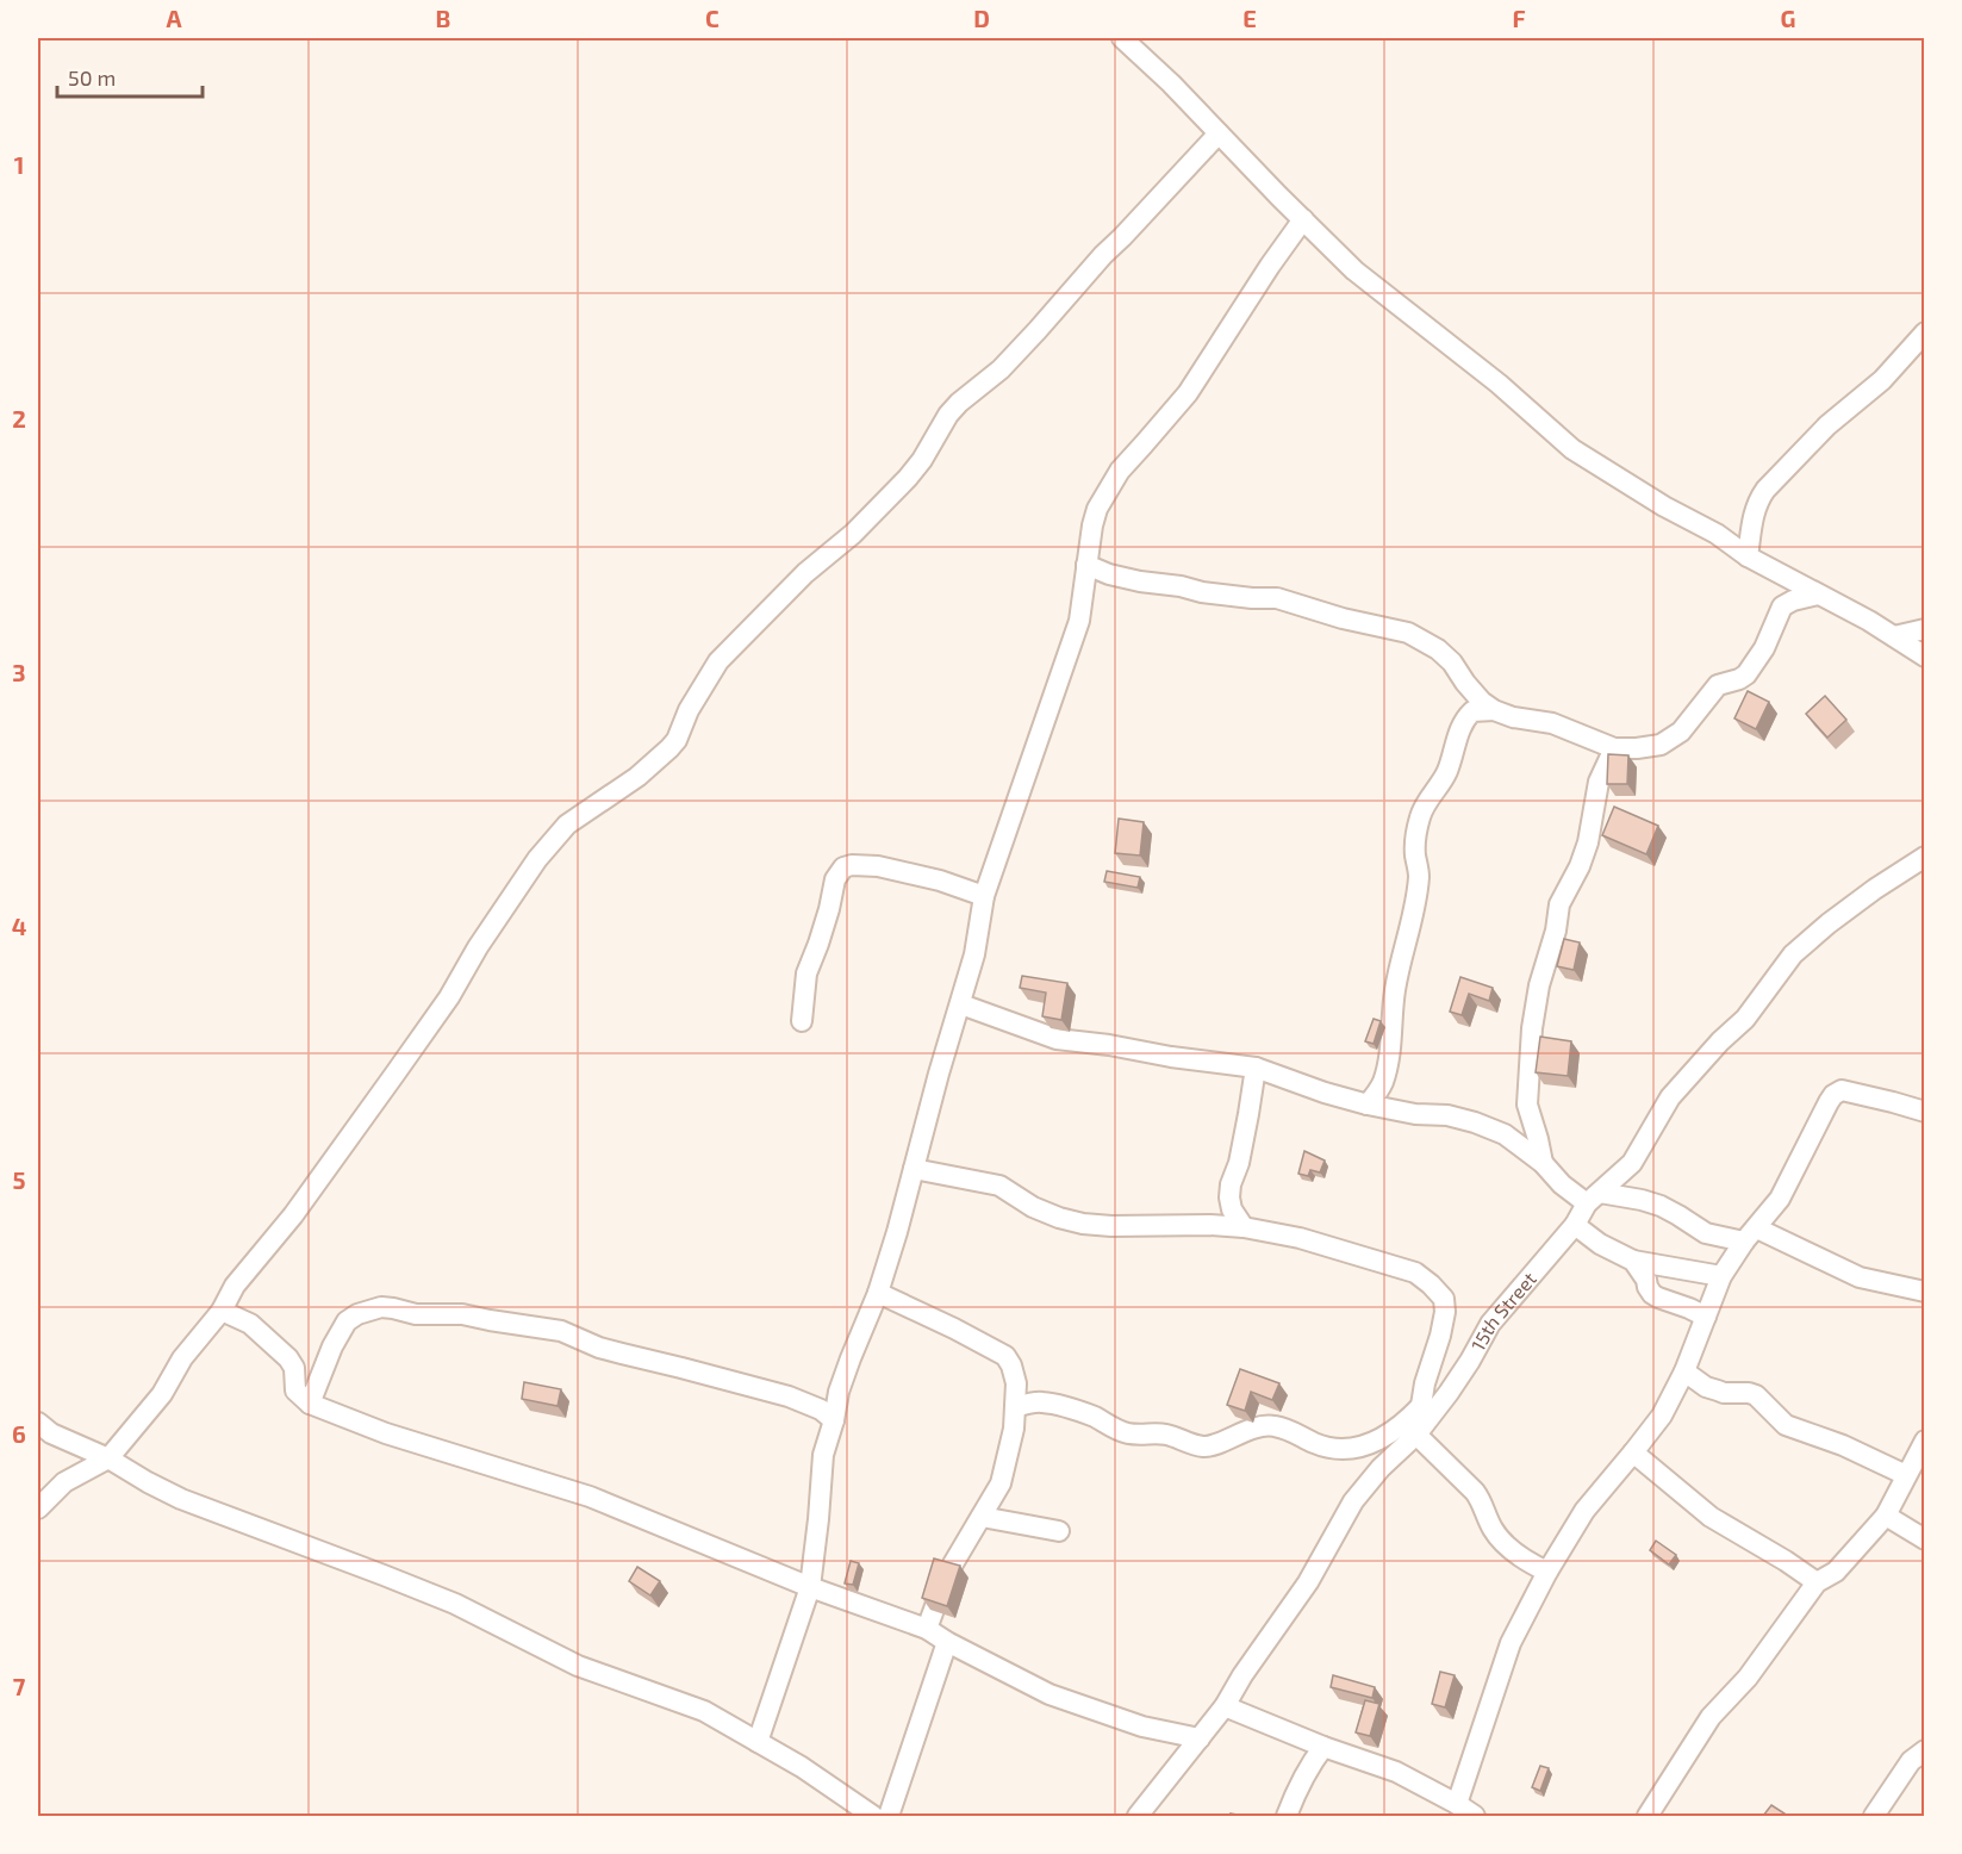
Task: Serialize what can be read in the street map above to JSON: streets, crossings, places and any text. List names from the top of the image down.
{
  "streets": {
    "street": ["15th Street"]
  },
  "scale_bar": "50 m",
  "grid": {
    "columns": [
      "A",
      "B",
      "C",
      "D",
      "E",
      "F",
      "G"
    ],
    "rows": [
      "1",
      "2",
      "3",
      "4",
      "5",
      "6",
      "7"
    ]
  }
}
